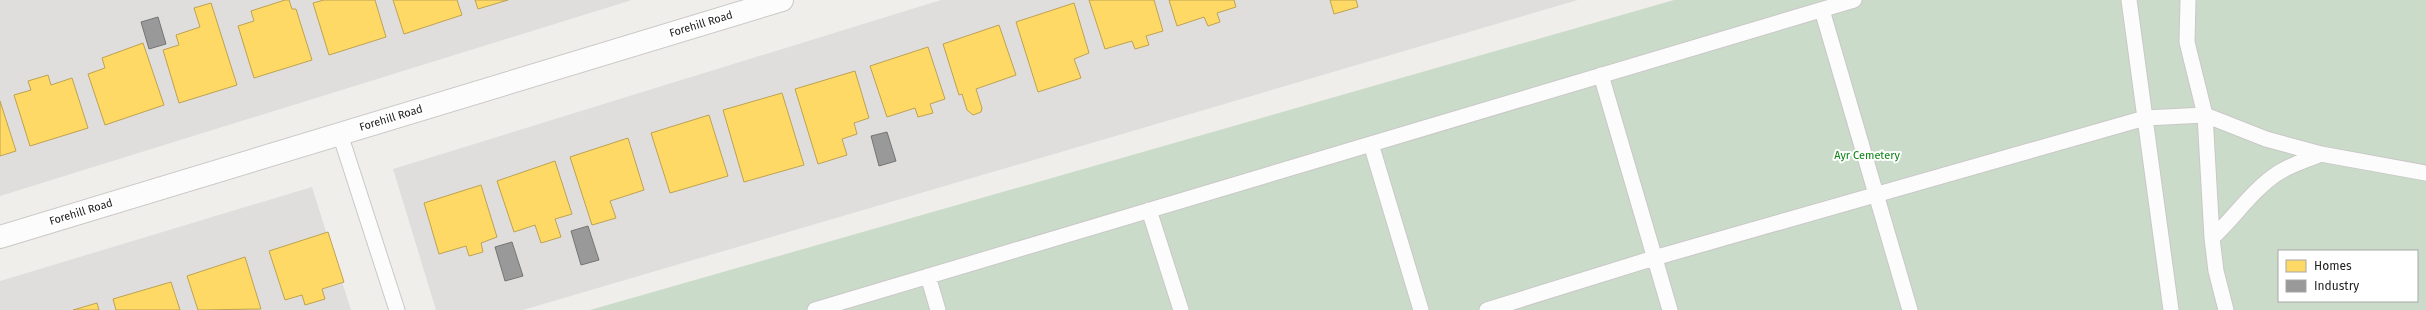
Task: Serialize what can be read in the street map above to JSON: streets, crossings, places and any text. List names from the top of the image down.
{
  "streets": {
    "street": ["Forehill Road"]
  },
  "parks": ["Ayr Cemetery"],
  "legend": ["Homes", "Industry"]
}
